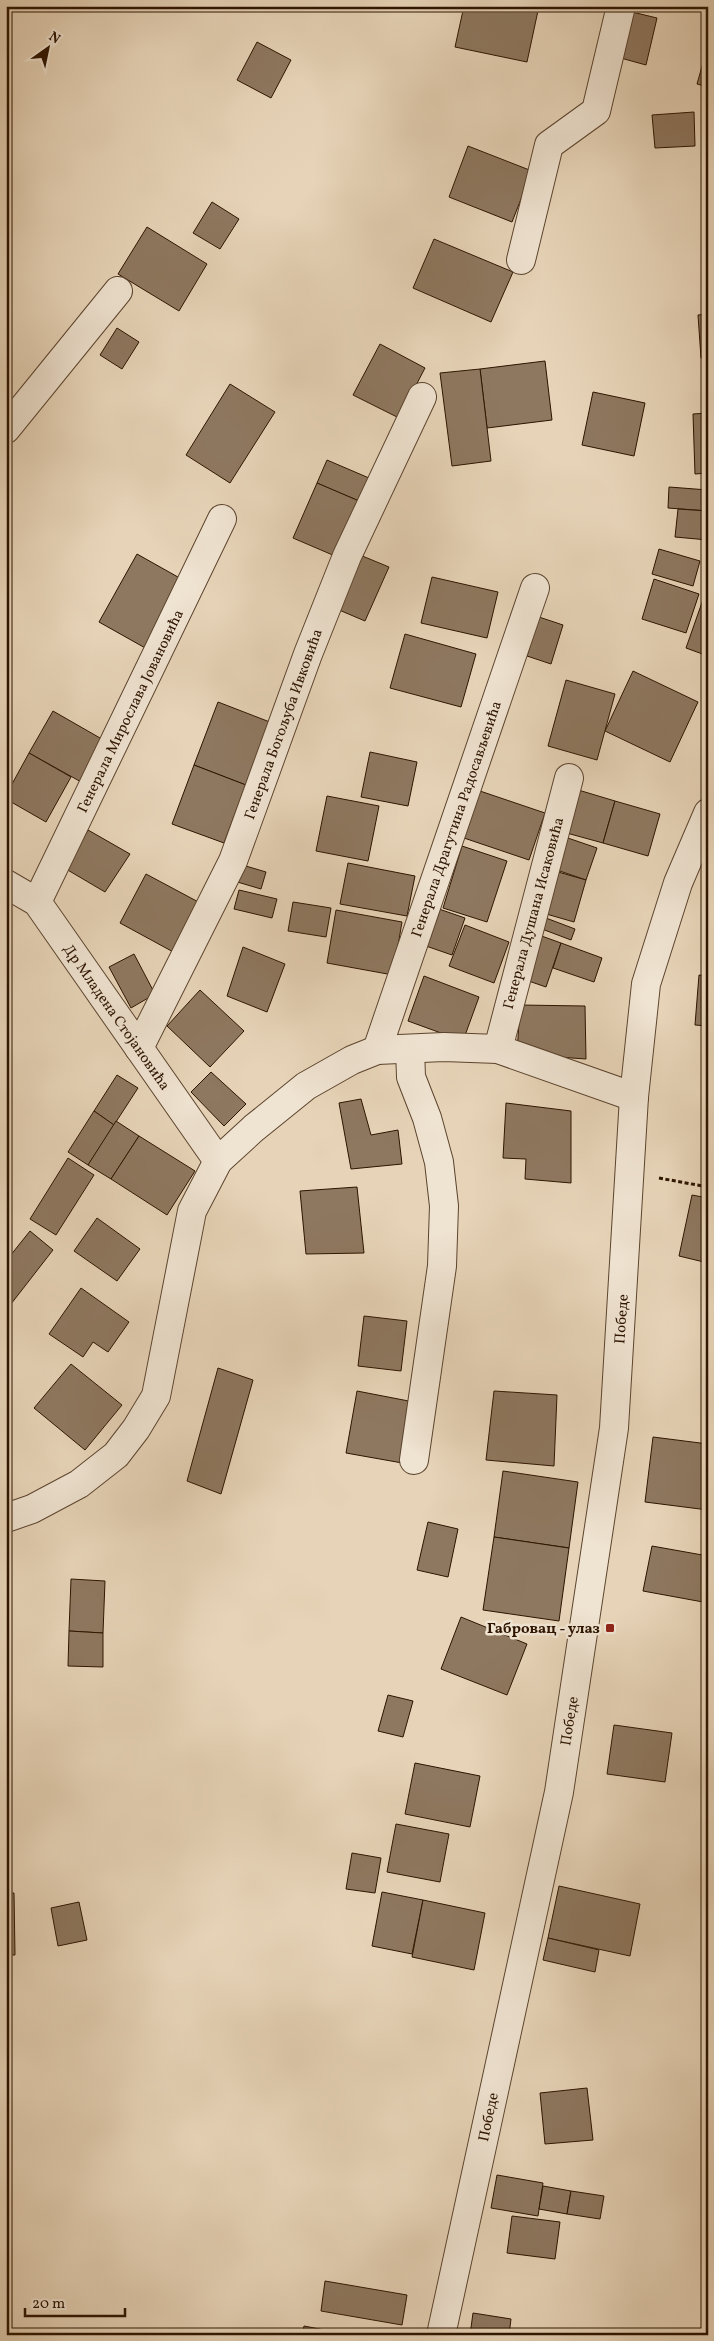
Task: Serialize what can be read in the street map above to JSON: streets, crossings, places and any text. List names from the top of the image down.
{
  "streets": {
    "street": [
      "Генерала Мирослава Јовановића",
      "Генерала Богољуба Ивковића",
      "Генерала Драгутина Радосављевића",
      "Генерала Душана Исаковића",
      "Др Младена Стојановића",
      "Победе"
    ]
  },
  "crossings": [
    ["Генерала Мирослава Јовановића", "Др Младена Стојановића"],
    ["Генерала Богољуба Ивковића", "Др Младена Стојановића"]
  ],
  "places": {
    "transit": ["Габровац - улаз"]
  },
  "scale_bar": "20 m",
  "north": "top right"
}
